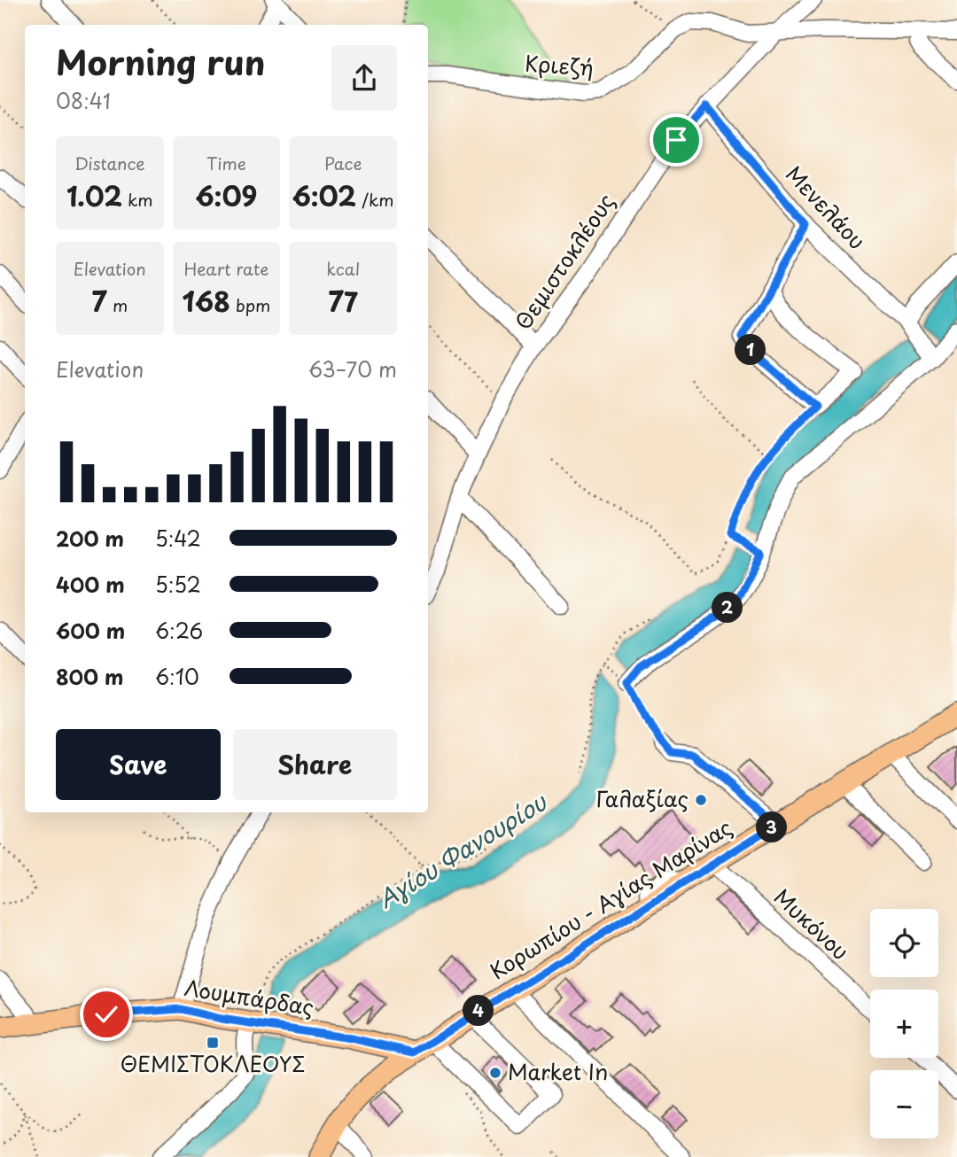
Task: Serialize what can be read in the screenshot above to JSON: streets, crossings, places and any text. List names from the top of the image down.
{
  "streets": {
    "main road": ["Κορωπίου - Αγίας Μαρίνας", "Λουμπάρδας"],
    "street": [
      "Κριεζή",
      "Μενελάου",
      "Θεμιστοκλέους",
      "Μυκόνου"
    ]
  },
  "crossings": [
    ["Μενελάου", "Θεμιστοκλέους"],
    ["Κορωπίου - Αγίας Μαρίνας", "Μυκόνου"],
    ["Κορωπίου - Αγίας Μαρίνας", "Λουμπάρδας"]
  ],
  "water": ["Αγίου Φανουρίου"],
  "places": {
    "other": ["Γαλαξίας", "Market In"],
    "transit": ["ΘΕΜΙΣΤΟΚΛΕΟΥΣ"]
  },
  "page": {
    "heading": ["Morning run", "08:41"],
    "stats": [
      ["Distance", "1.02 km"],
      ["Time", "6:09"],
      ["Pace", "6:02 /km"],
      ["Elevation", "7 m"],
      ["Heart rate", "168 bpm"],
      ["kcal", "77"]
    ],
    "pins": [
      "1",
      "2",
      "3",
      "4"
    ],
    "chart": ["Elevation", "63–70 m"],
    "list": [
      {
        "name": "200 m",
        "note": "5:42"
      },
      {
        "name": "400 m",
        "note": "5:52"
      },
      {
        "name": "600 m",
        "note": "6:26"
      },
      {
        "name": "800 m",
        "note": "6:10"
      }
    ],
    "buttons": ["Save", "Share"],
    "map_buttons": ["+", "−"]
  }
}
